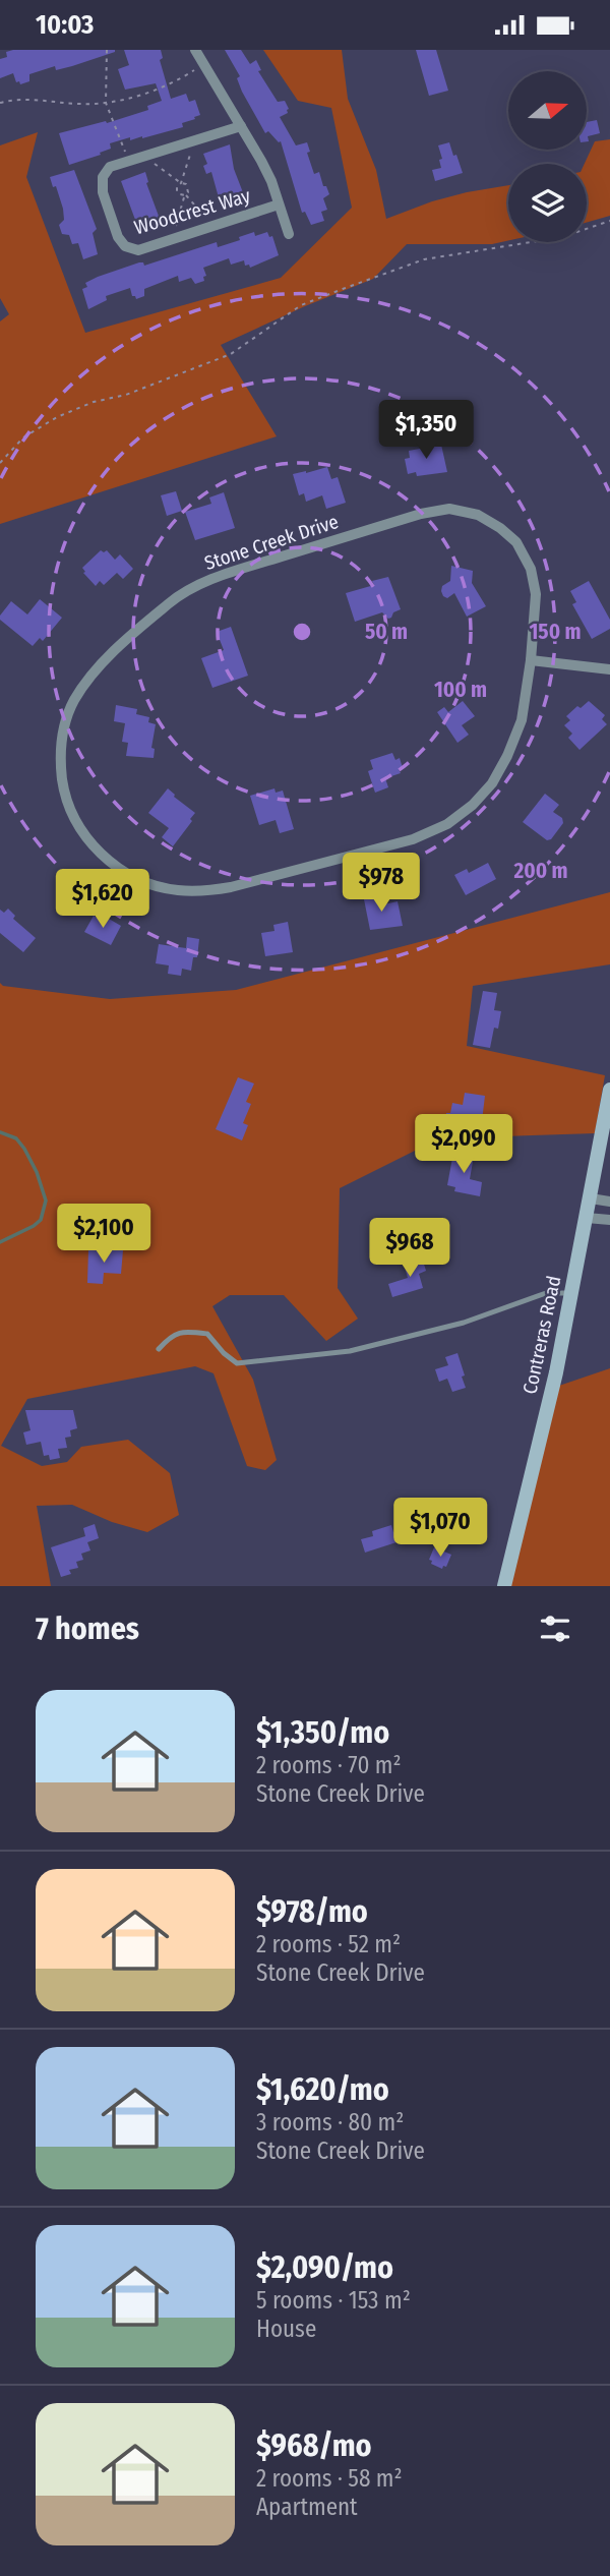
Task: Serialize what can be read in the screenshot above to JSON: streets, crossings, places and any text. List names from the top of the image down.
{
  "streets": {
    "street": ["Woodcrest Way", "Stone Creek Drive", "Contreras Road"]
  },
  "north": "right",
  "page": {
    "status": "10:03",
    "price": [
      "$1,350",
      "$978",
      "$1,620",
      "$2,090",
      "$2,100",
      "$968",
      "$1,070"
    ],
    "heading": "7 homes",
    "list": [
      {
        "name": "$1,350/mo",
        "note": "2 rooms · 70 m² · Stone Creek Drive"
      },
      {
        "name": "$978/mo",
        "note": "2 rooms · 52 m² · Stone Creek Drive"
      },
      {
        "name": "$1,620/mo",
        "note": "3 rooms · 80 m² · Stone Creek Drive"
      },
      {
        "name": "$2,090/mo",
        "note": "5 rooms · 153 m² · House"
      },
      {
        "name": "$968/mo",
        "note": "2 rooms · 58 m² · Apartment"
      }
    ]
  },
  "rings": [
    "50 m",
    "150 m",
    "100 m",
    "200 m"
  ]
}
